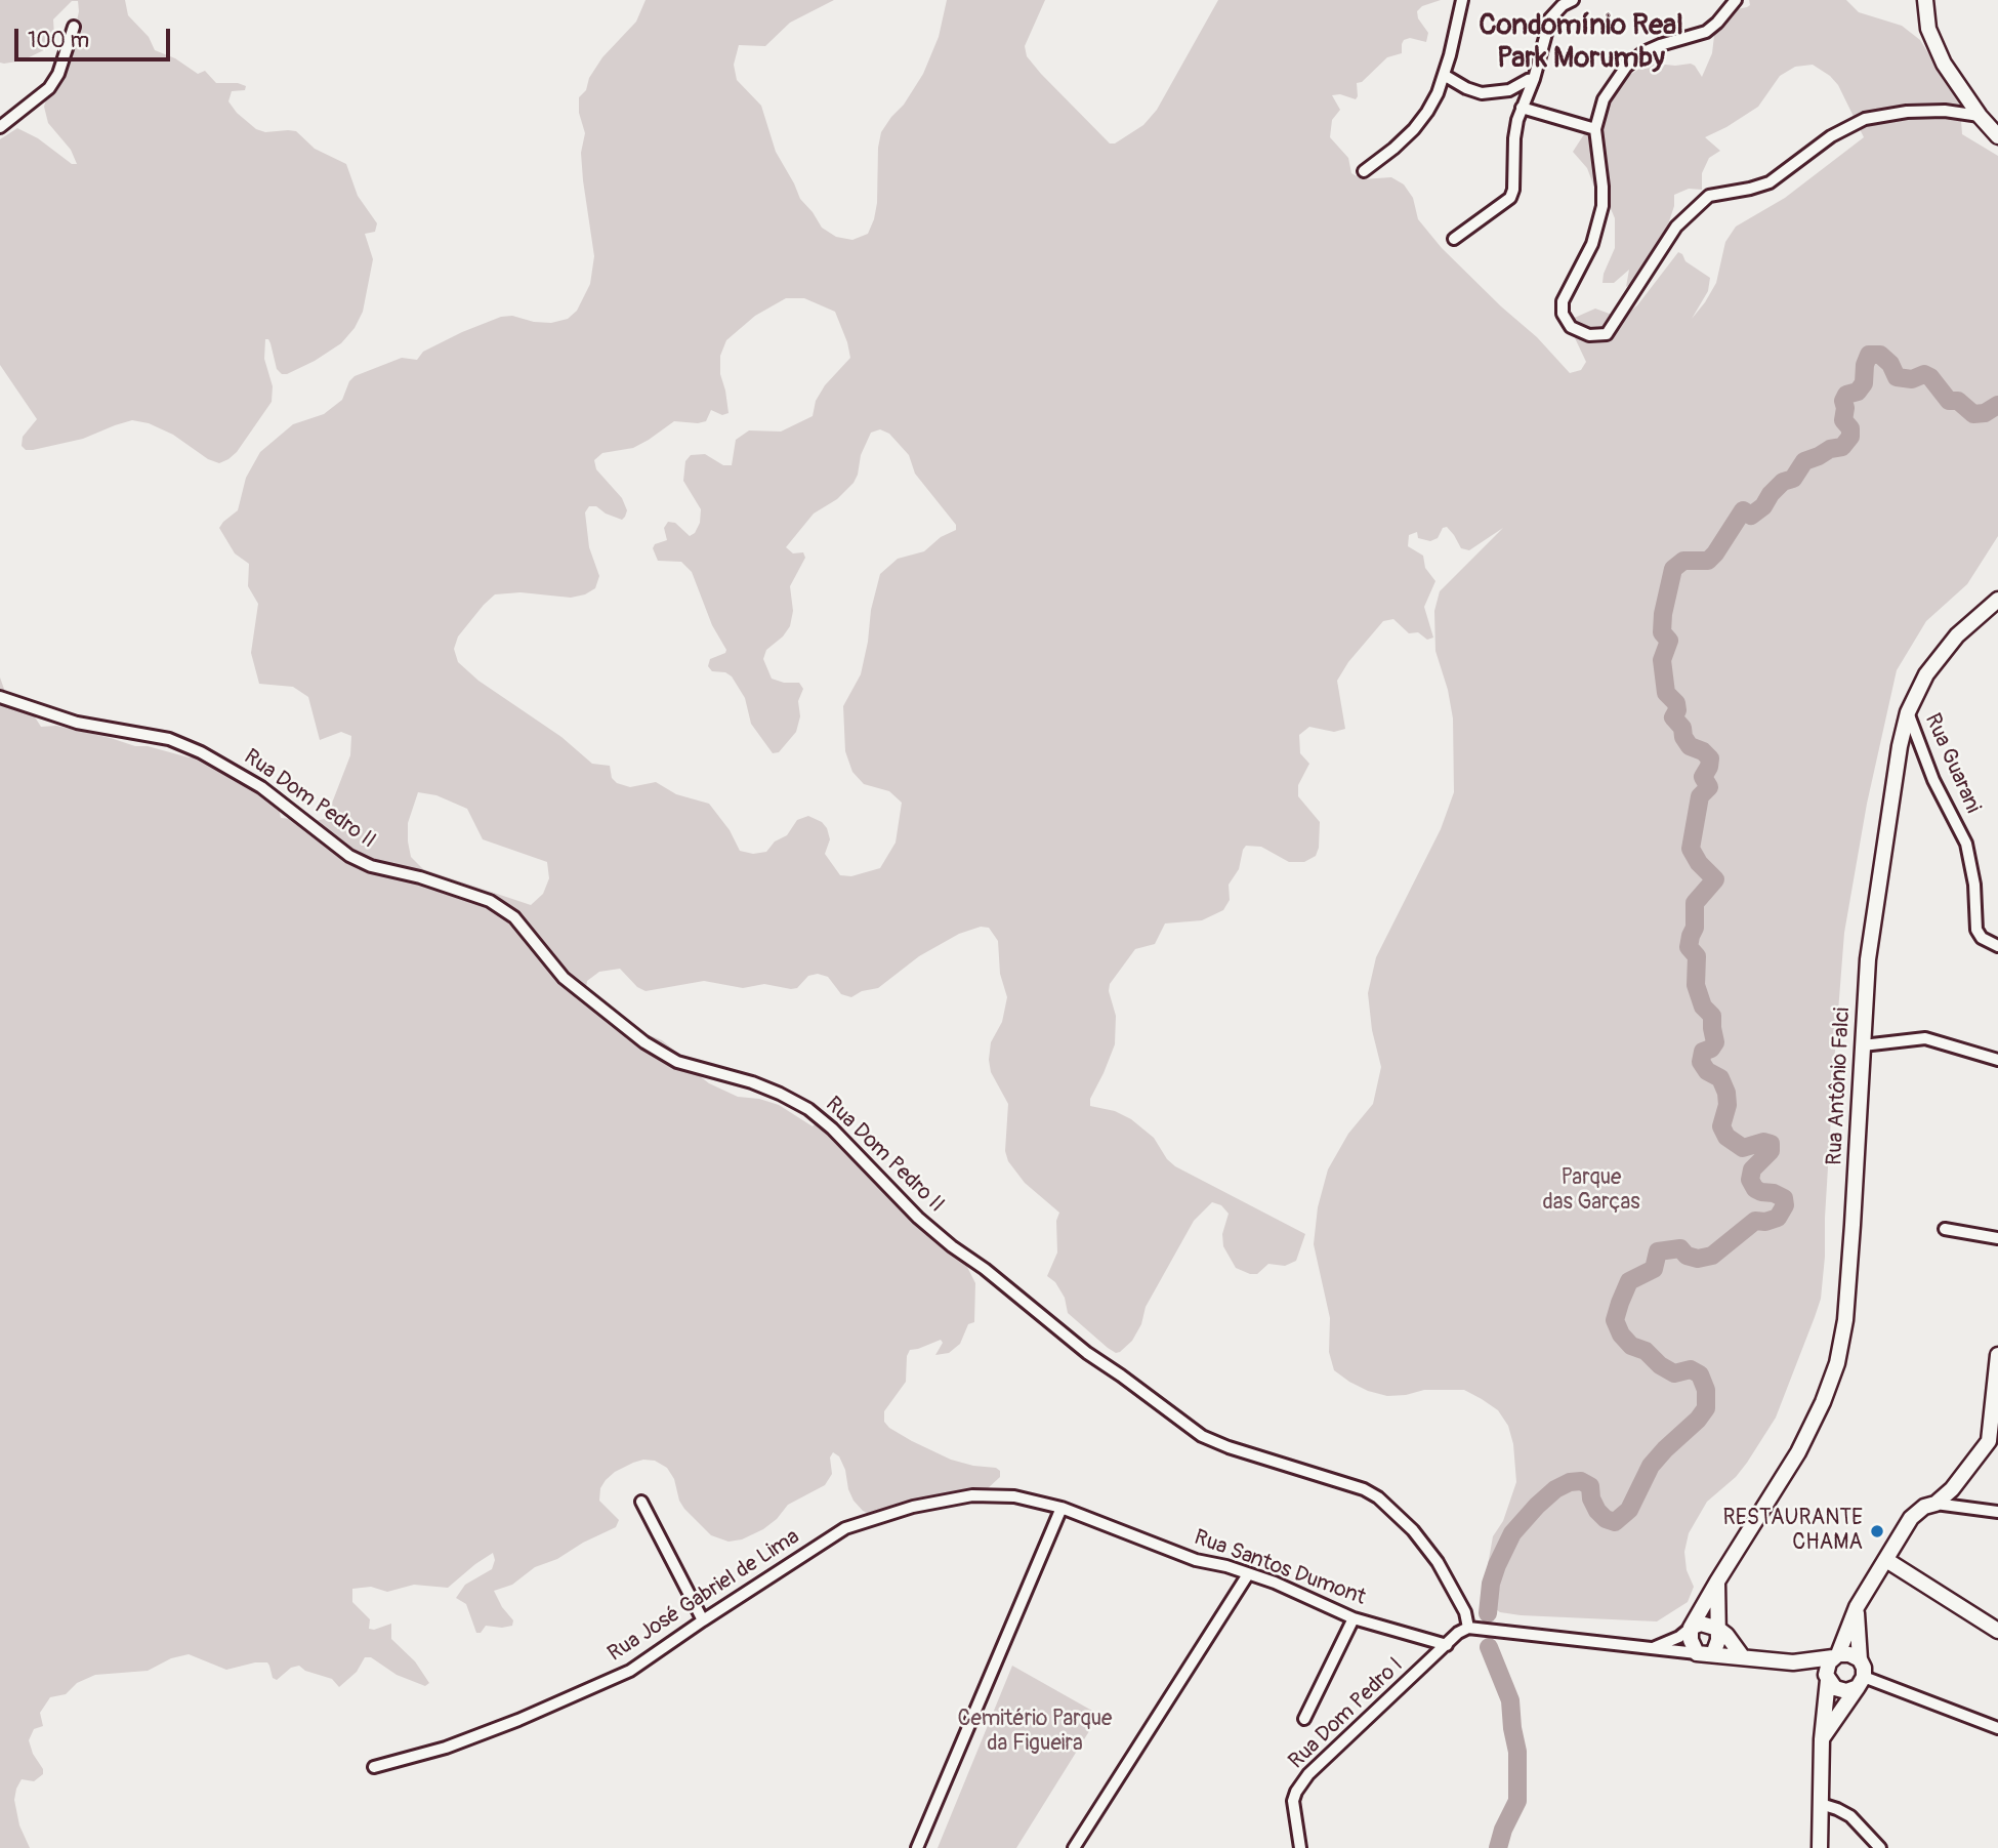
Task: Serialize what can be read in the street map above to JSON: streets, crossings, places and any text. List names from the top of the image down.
{
  "streets": {
    "main road": ["Rua Antônio Falci"],
    "street": [
      "Rua Guarani",
      "Rua Dom Pedro II",
      "Rua Santos Dumont",
      "Rua José Gabriel de Lima",
      "Rua Dom Pedro I"
    ]
  },
  "crossings": [
    ["Rua Guarani", "Rua Antônio Falci"],
    ["Rua Dom Pedro II", "Rua Dom Pedro I"],
    ["Rua Santos Dumont", "Rua José Gabriel de Lima"],
    ["Rua Santos Dumont", "Rua Dom Pedro I"]
  ],
  "districts": ["Condomínio Real Park Morumby"],
  "parks": ["Parque das Garças", "Cemitério Parque da Figueira"],
  "places": ["RESTAURANTE CHAMA"],
  "scale_bar": "100 m"
}
